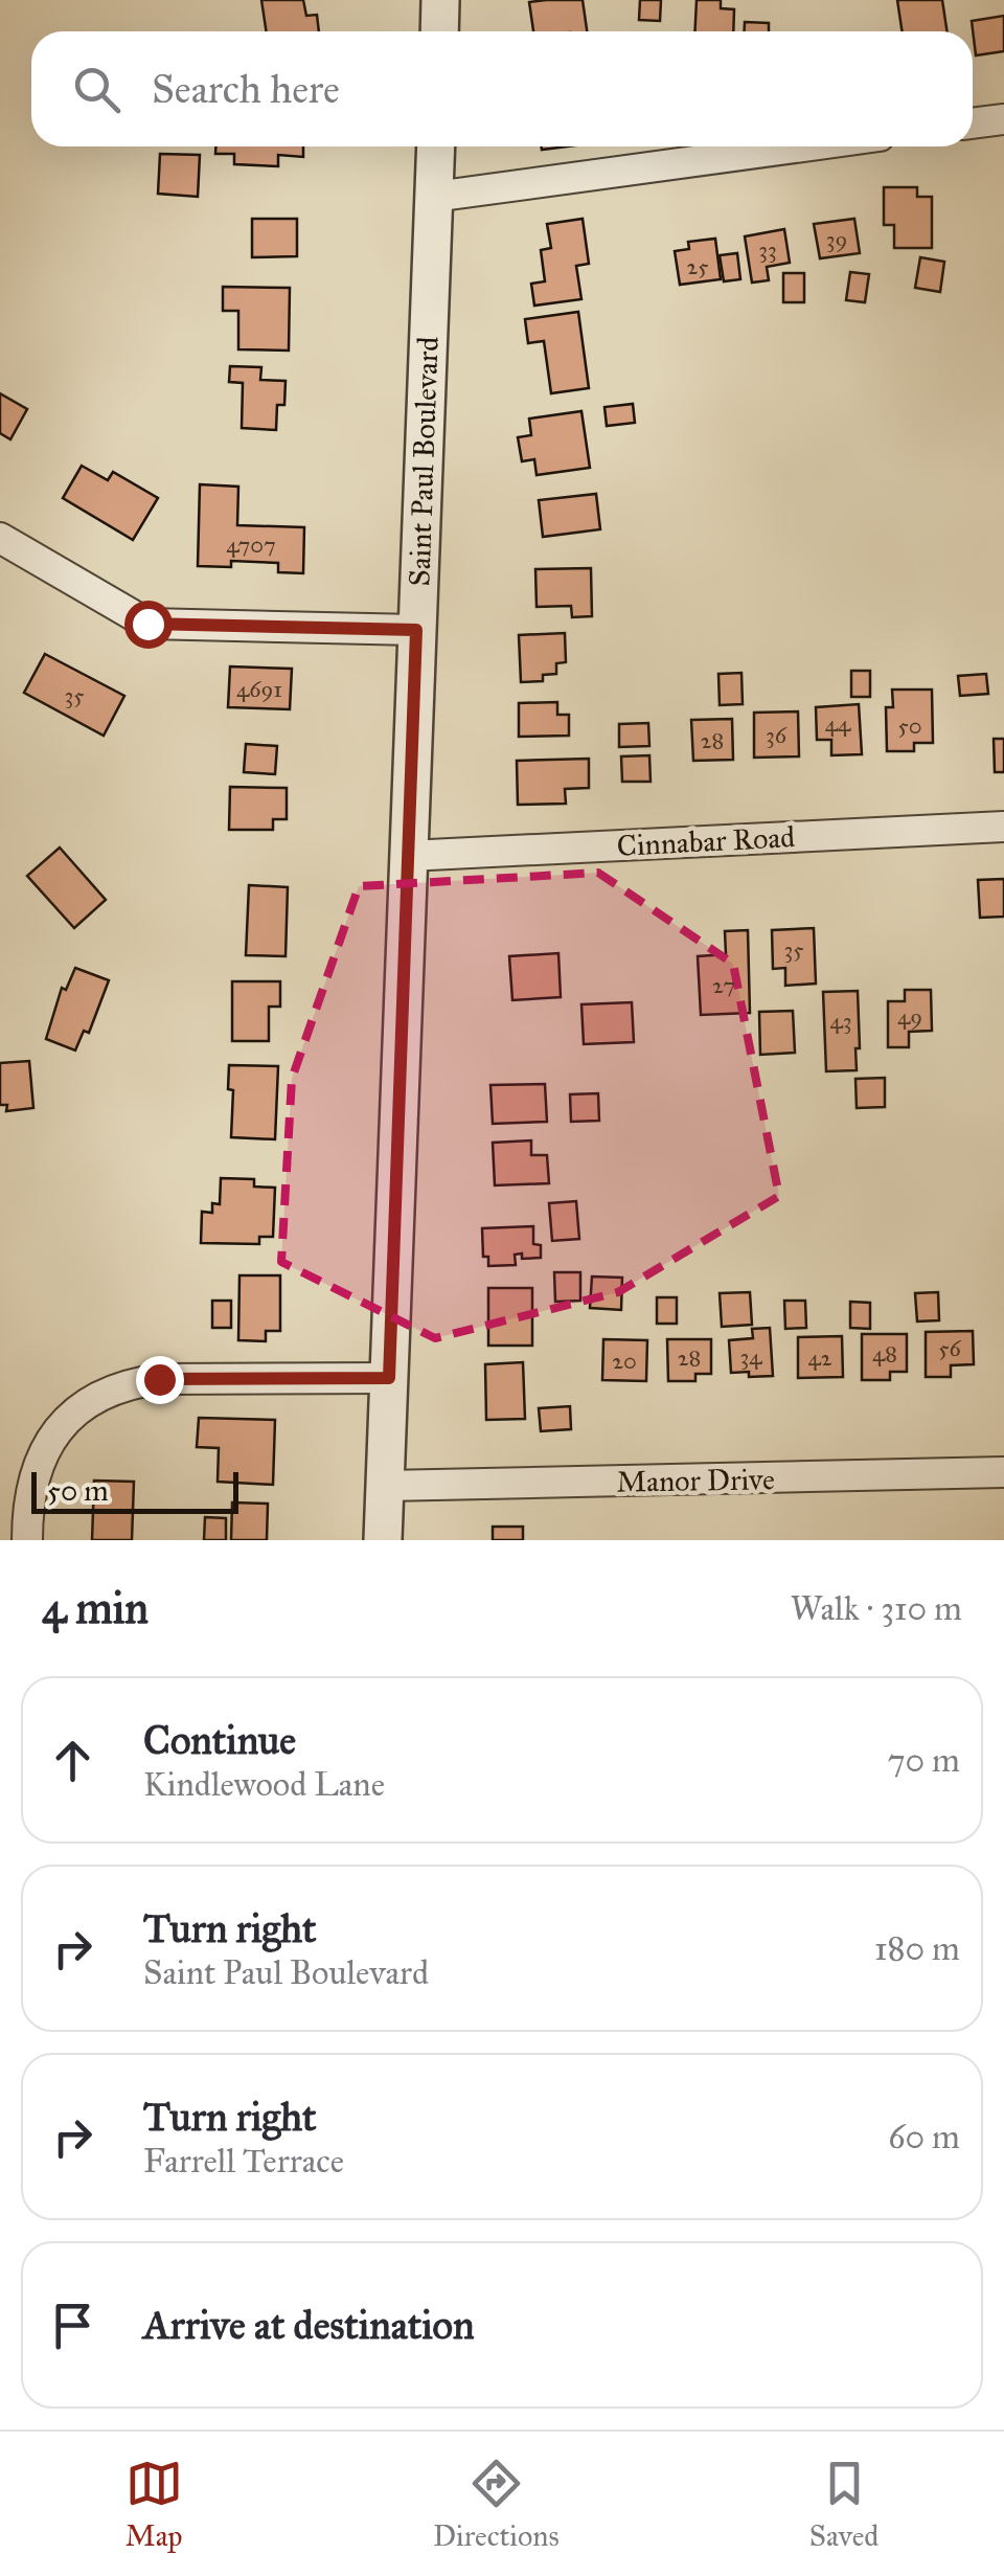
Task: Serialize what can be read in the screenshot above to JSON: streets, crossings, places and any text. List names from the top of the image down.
{
  "streets": {
    "street": ["Saint Paul Boulevard", "Cinnabar Road", "Manor Drive"]
  },
  "crossings": [
    ["Saint Paul Boulevard", "Cinnabar Road"],
    ["Saint Paul Boulevard", "Manor Drive"]
  ],
  "house_numbers": [
    "39",
    "33",
    "25",
    "4707",
    "4691",
    "35",
    "44",
    "50",
    "36",
    "28",
    "35",
    "27",
    "49",
    "43",
    "56",
    "48",
    "34",
    "28",
    "42",
    "20"
  ],
  "scale_bar": "50 m",
  "page": {
    "search": "Search here",
    "scale": "50 m",
    "heading": ["4 min", "Walk · 310 m"],
    "list": [
      ["Continue", "Kindlewood Lane", "70 m"],
      ["Turn right", "Saint Paul Boulevard", "180 m"],
      ["Turn right", "Farrell Terrace", "60 m"],
      "Arrive at destination"
    ],
    "nav": ["Map", "Directions", "Saved"]
  }
}
